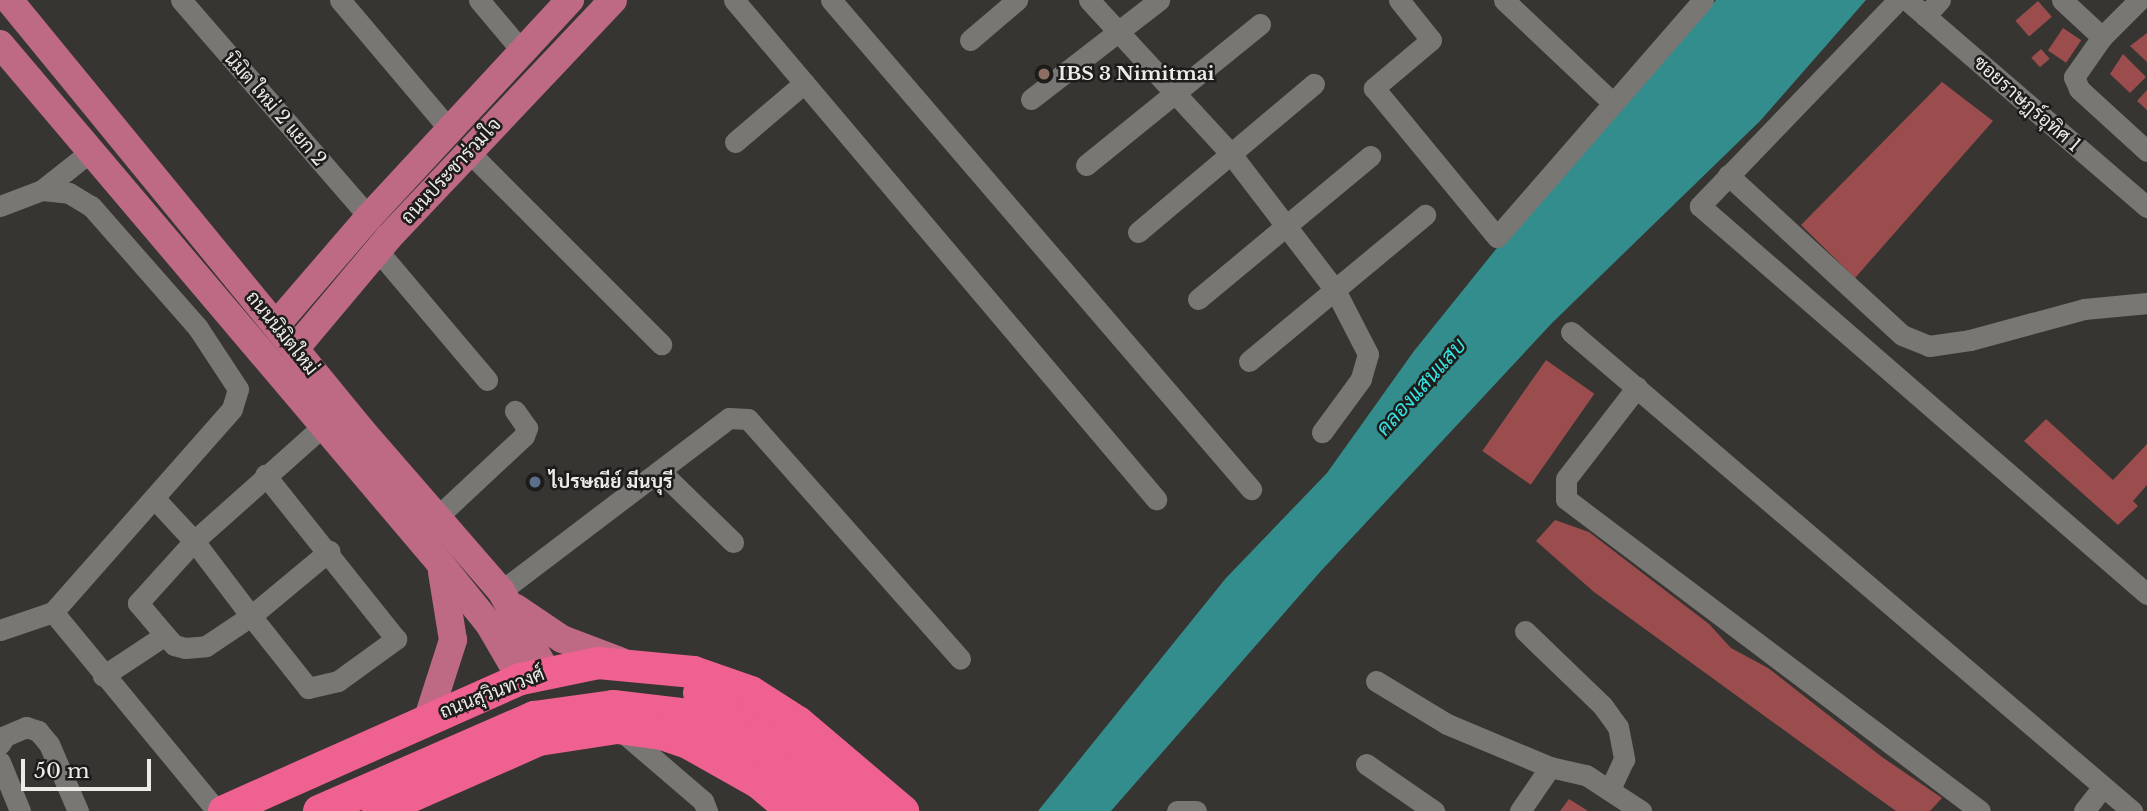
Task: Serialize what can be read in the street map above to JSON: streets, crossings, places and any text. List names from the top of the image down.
{
  "streets": {
    "highway": ["ถนนสุวินทวงศ์"],
    "main road": ["ถนนประชาร่วมใจ", "ถนนนิมิตใหม่"],
    "street": ["ซอยราษฎร์อุทิศ 1", "นิมิต ใหม่ 2 แยก 2"]
  },
  "crossings": [
    ["นิมิต ใหม่ 2 แยก 2", "ถนนประชาร่วมใจ"],
    ["ถนนประชาร่วมใจ", "ถนนนิมิตใหม่"],
    ["ถนนนิมิตใหม่", "ถนนสุวินทวงศ์"]
  ],
  "water": ["คลองแสนแสบ"],
  "places": ["IBS 3 Nimitmai", "ไปรษณีย์ มีนบุรี"],
  "scale_bar": "50 m"
}
